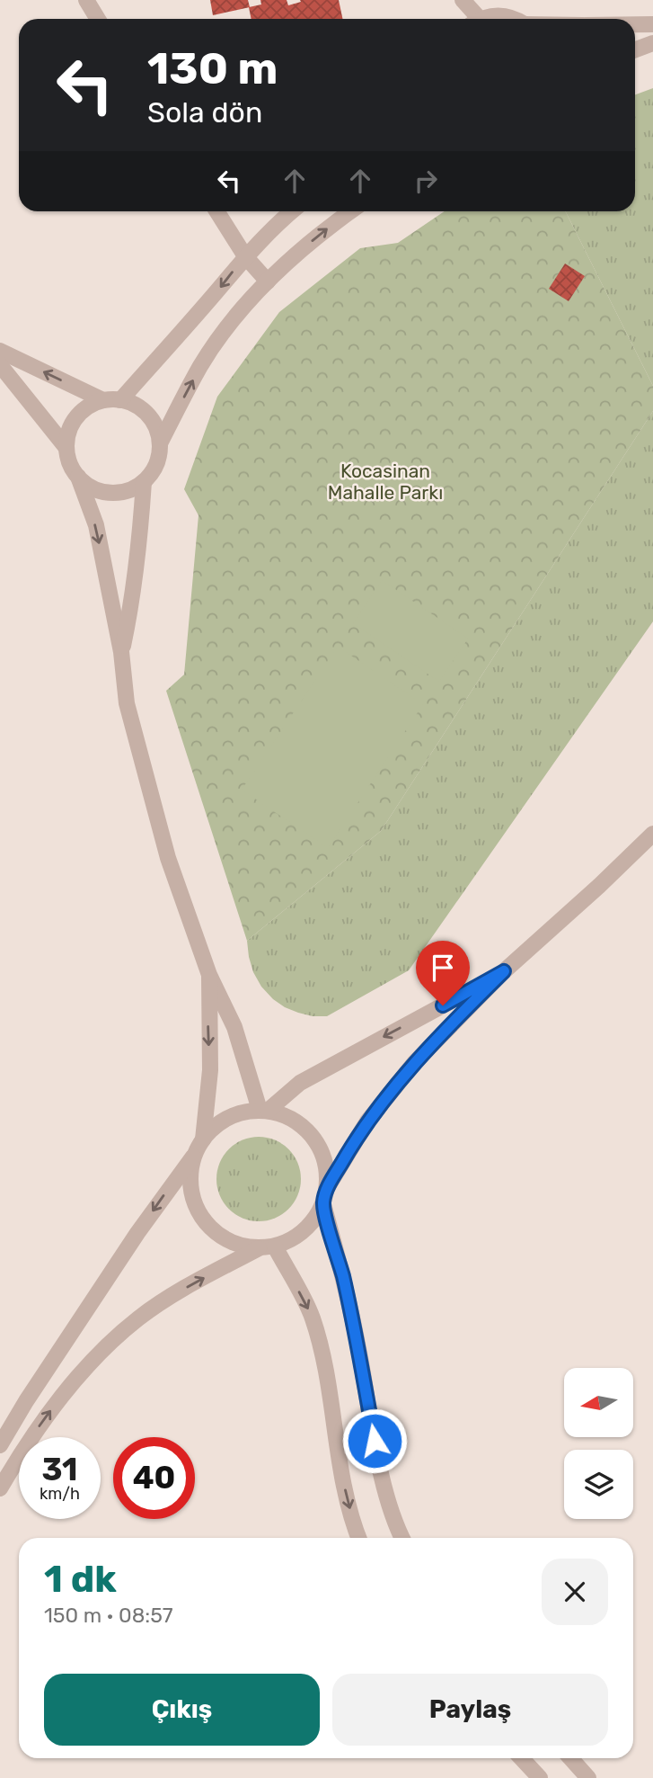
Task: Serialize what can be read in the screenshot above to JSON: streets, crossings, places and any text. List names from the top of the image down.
{
  "parks": ["Kocasinan Mahalle Parkı"],
  "north": "left",
  "page": {
    "turn": ["130 m", "Sola dön"],
    "speed": "31 km/h",
    "limit": "40",
    "heading": ["1 dk", "150 m · 08:57"],
    "buttons": ["Çıkış", "Paylaş"]
  }
}
